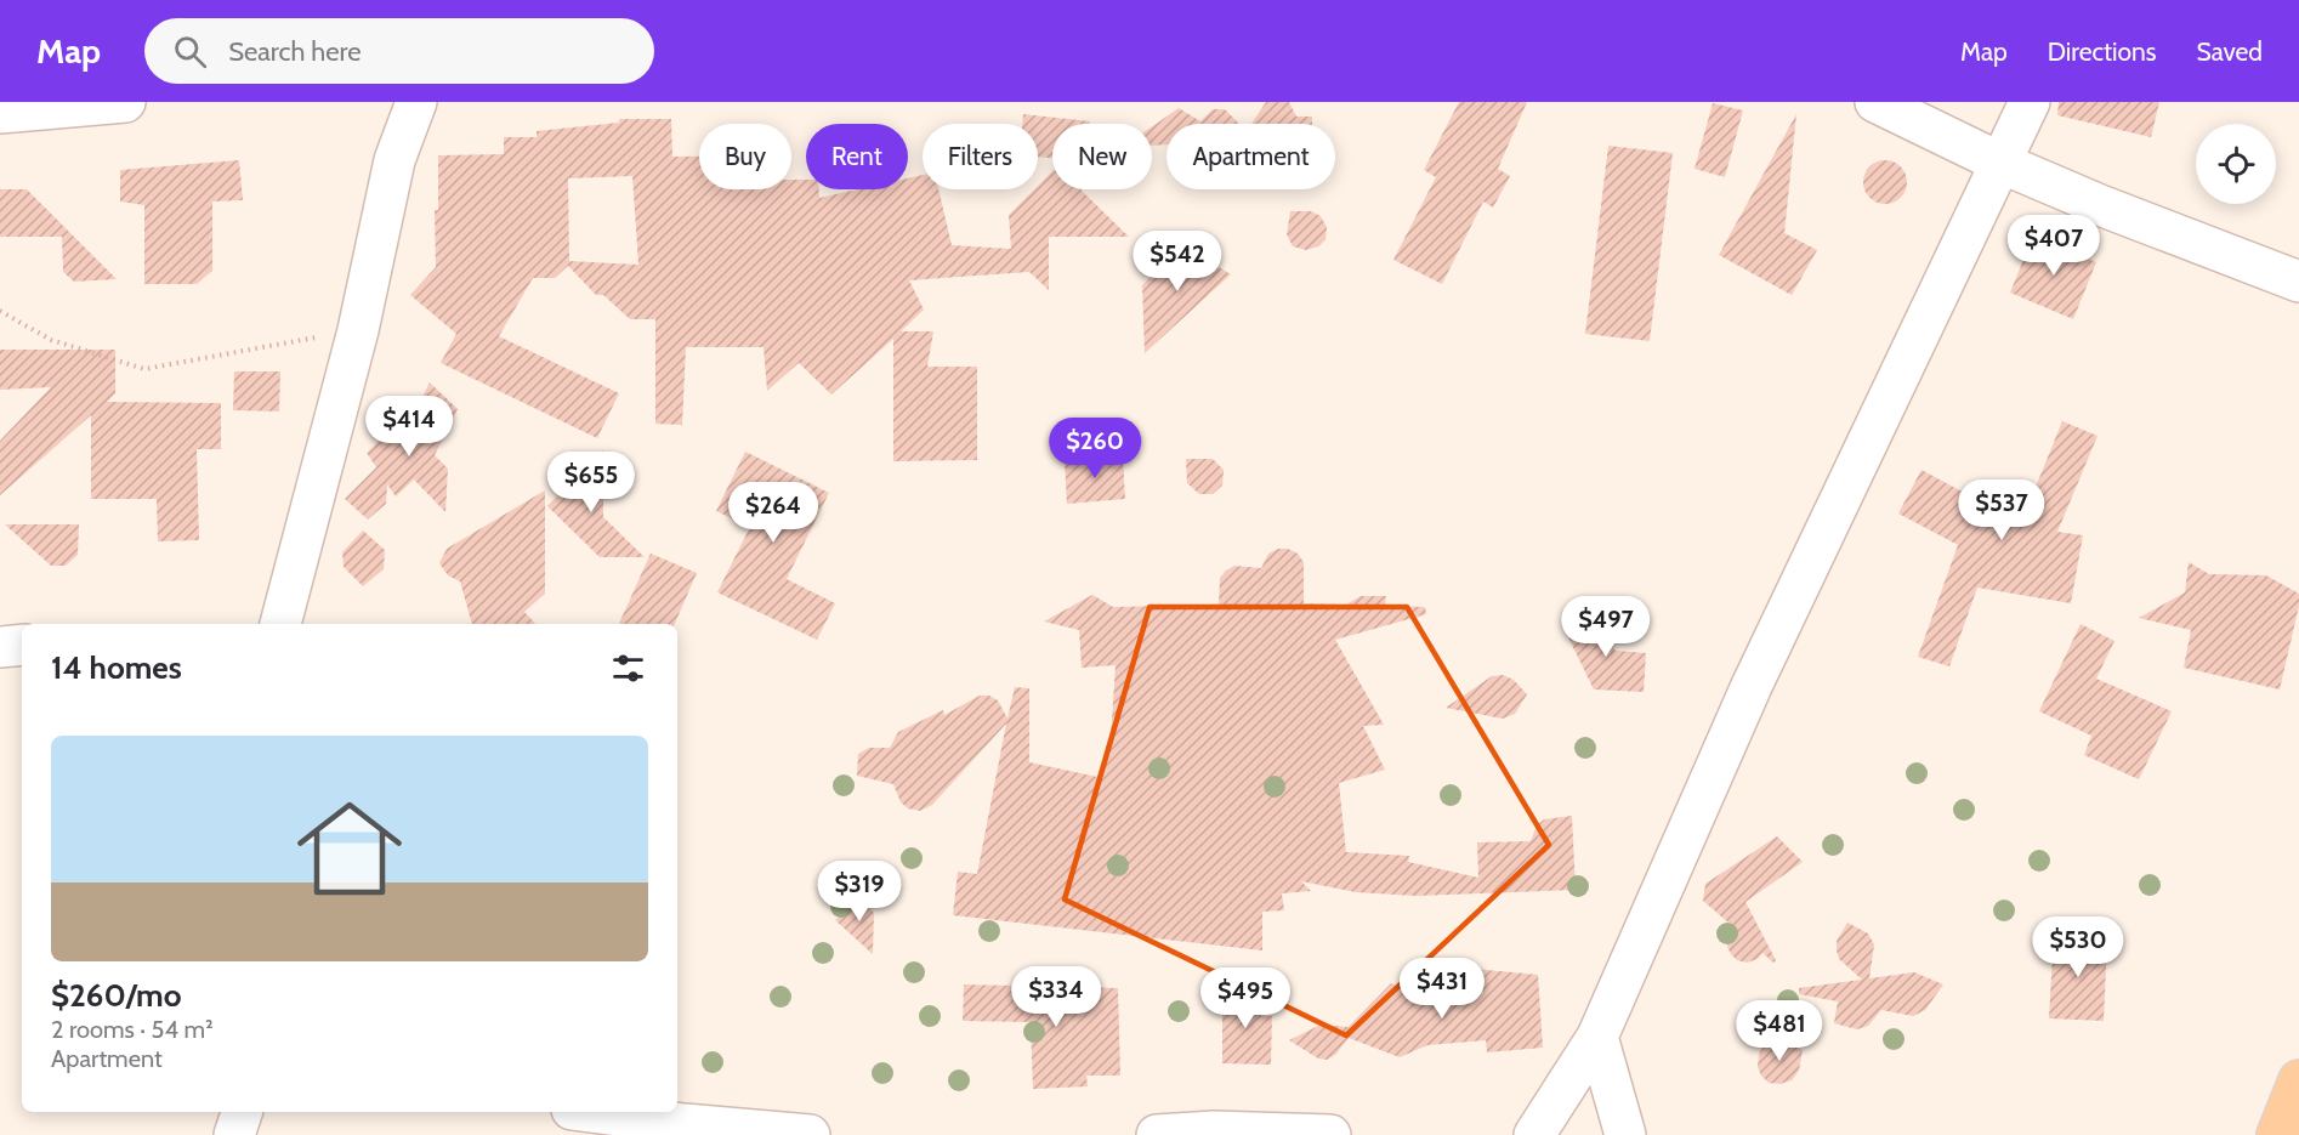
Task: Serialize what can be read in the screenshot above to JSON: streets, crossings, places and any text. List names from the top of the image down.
{
  "page": {
    "header": "Map",
    "search": "Search here",
    "nav": ["Map", "Directions", "Saved"],
    "chip": [
      "Buy",
      "Rent",
      "Filters",
      "New",
      "Apartment"
    ],
    "price": [
      "$407",
      "$542",
      "$414",
      "$260",
      "$655",
      "$537",
      "$264",
      "$497",
      "$319",
      "$530",
      "$431",
      "$334",
      "$495",
      "$481"
    ],
    "heading": "14 homes",
    "list": [
      {
        "name": "$260/mo",
        "note": "2 rooms · 54 m² · Apartment"
      }
    ]
  }
}
